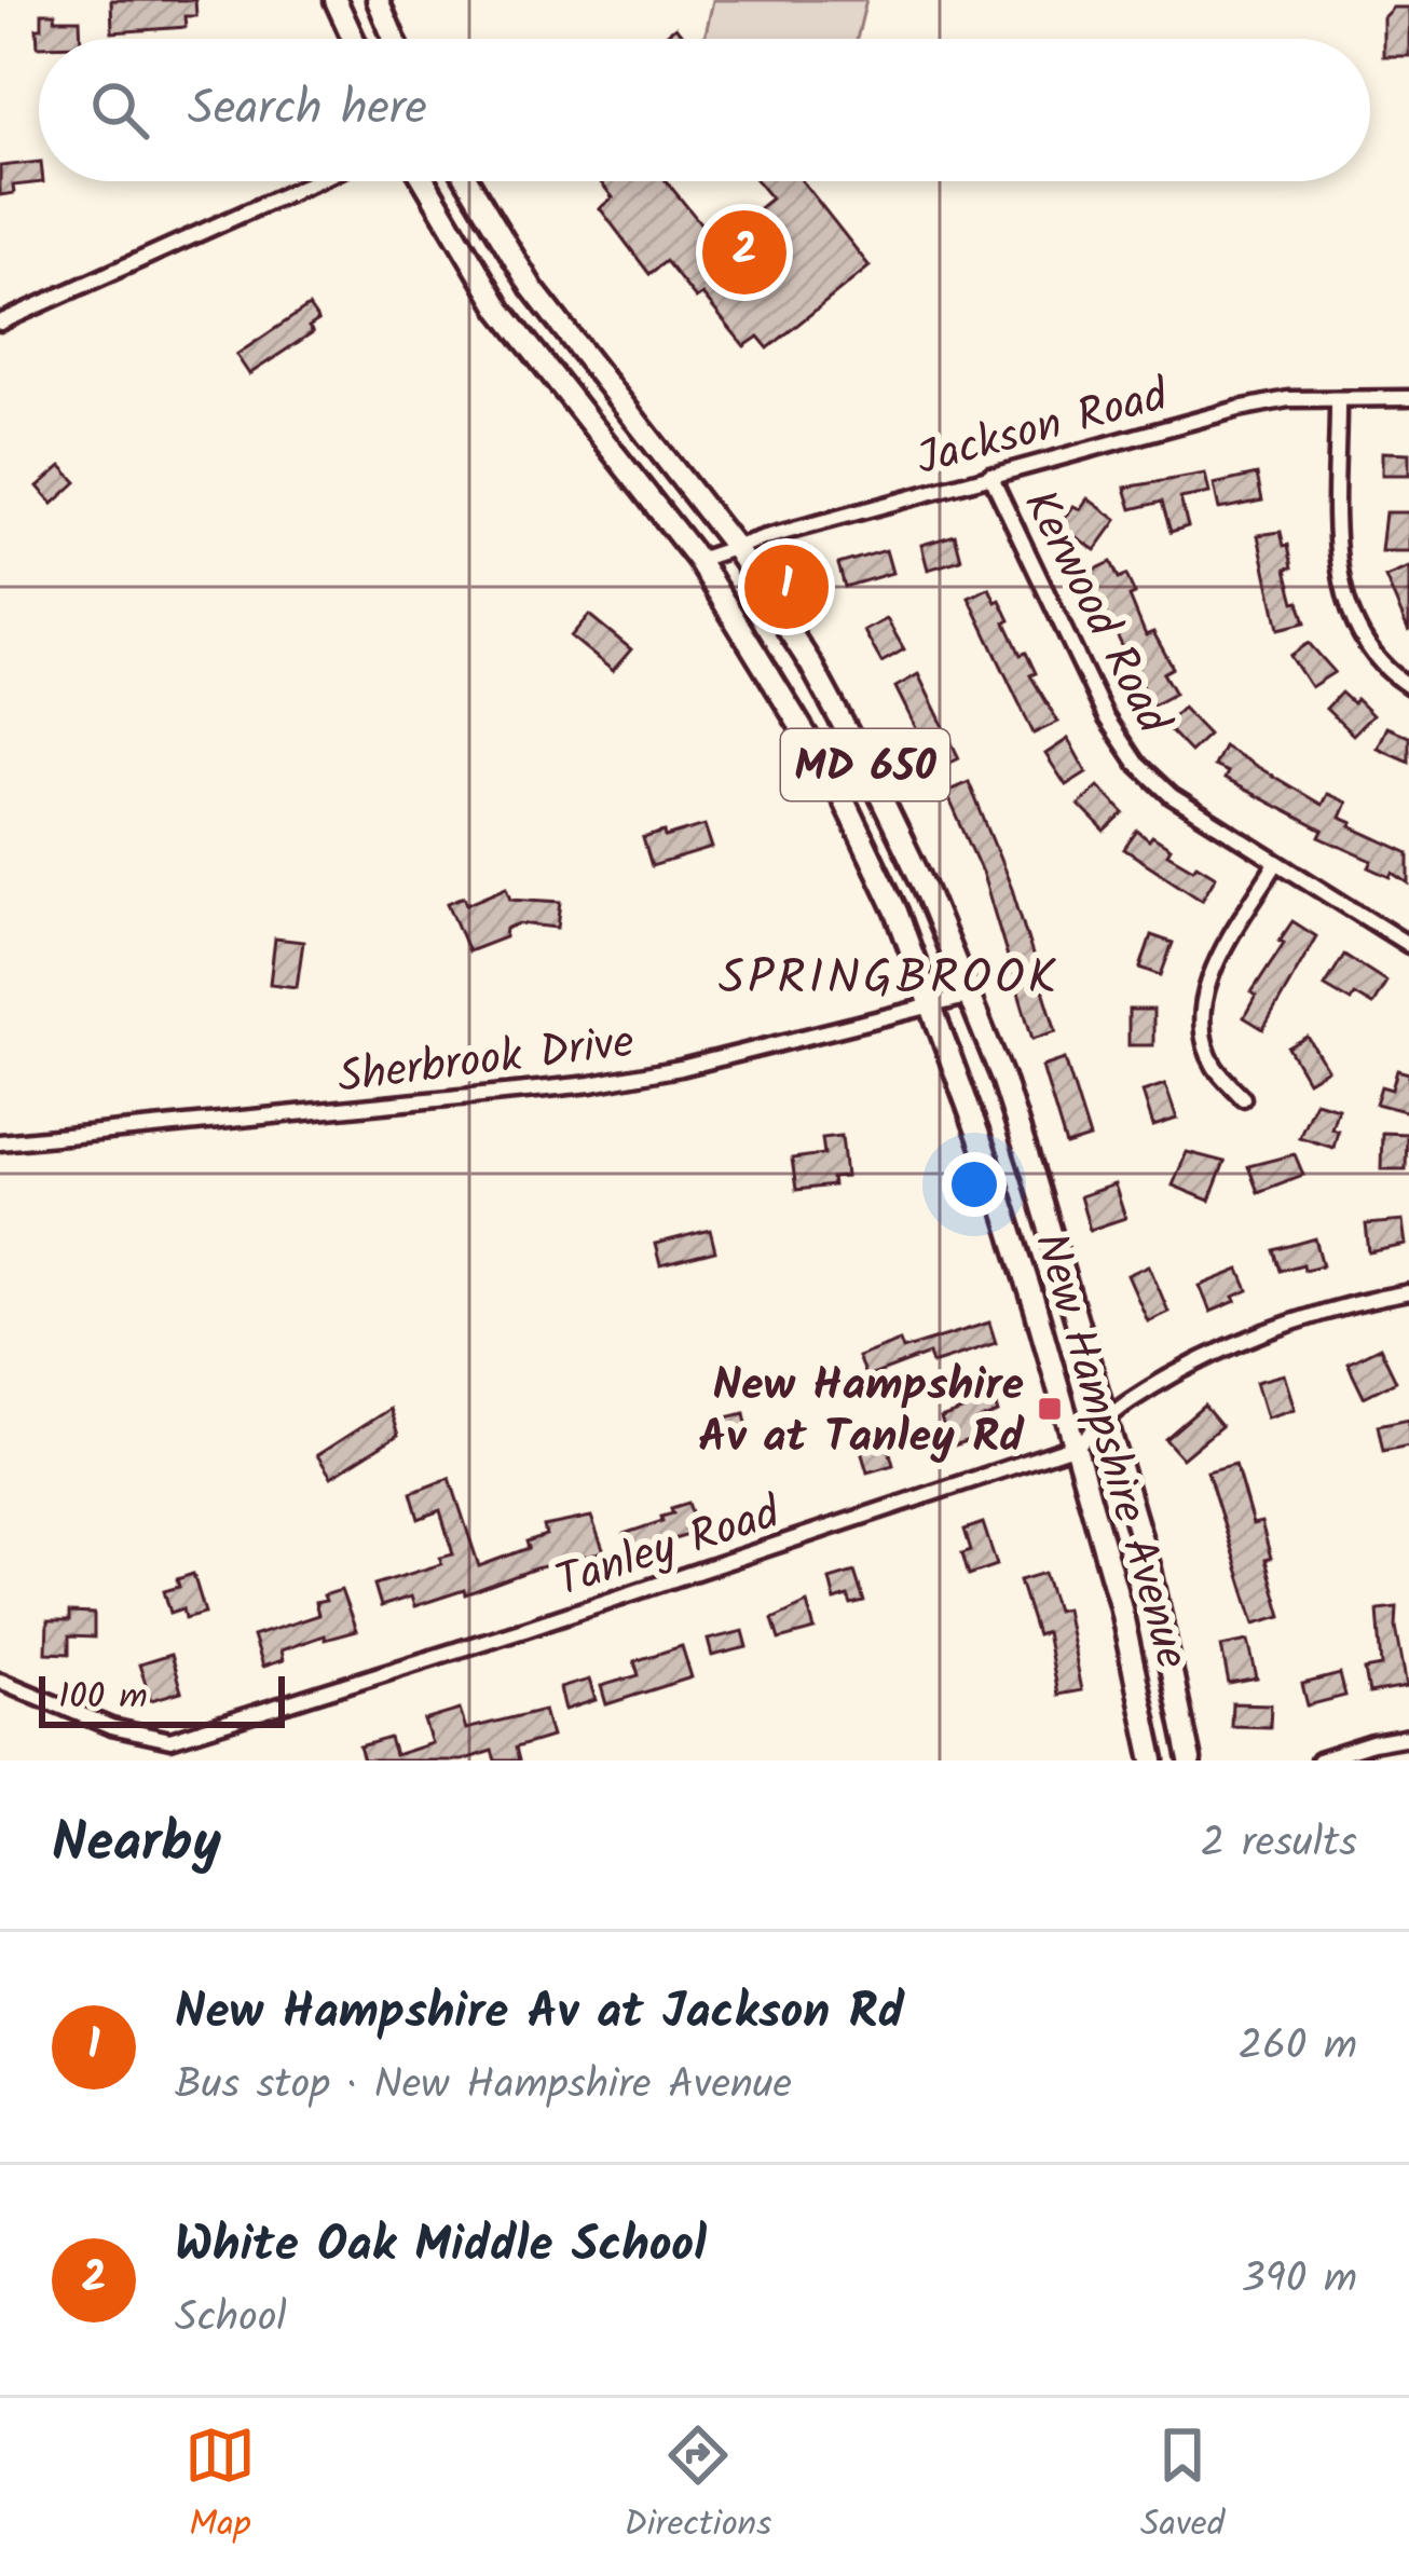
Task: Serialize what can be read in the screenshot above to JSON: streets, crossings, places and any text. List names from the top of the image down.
{
  "streets": {
    "main road": ["MD 650", "New Hampshire Avenue"],
    "street": [
      "Jackson Road",
      "Kerwood Road",
      "Sherbrook Drive",
      "Tanley Road"
    ]
  },
  "crossings": [
    ["Jackson Road", "Kerwood Road"],
    ["Jackson Road", "New Hampshire Avenue"],
    ["Sherbrook Drive", "New Hampshire Avenue"],
    ["New Hampshire Avenue", "Tanley Road"]
  ],
  "districts": ["SPRINGBROOK"],
  "places": {
    "transit": ["New Hampshire Av at Tanley Rd"]
  },
  "scale_bar": "100 m",
  "page": {
    "search": "Search here",
    "pins": ["2", "1"],
    "scale": "100 m",
    "heading": ["Nearby", "2 results"],
    "list": [
      {
        "mark": "1",
        "name": "New Hampshire Av at Jackson Rd",
        "note": "Bus stop · New Hampshire Avenue",
        "value": "260 m"
      },
      {
        "mark": "2",
        "name": "White Oak Middle School",
        "note": "School",
        "value": "390 m"
      }
    ],
    "nav": ["Map", "Directions", "Saved"]
  }
}
